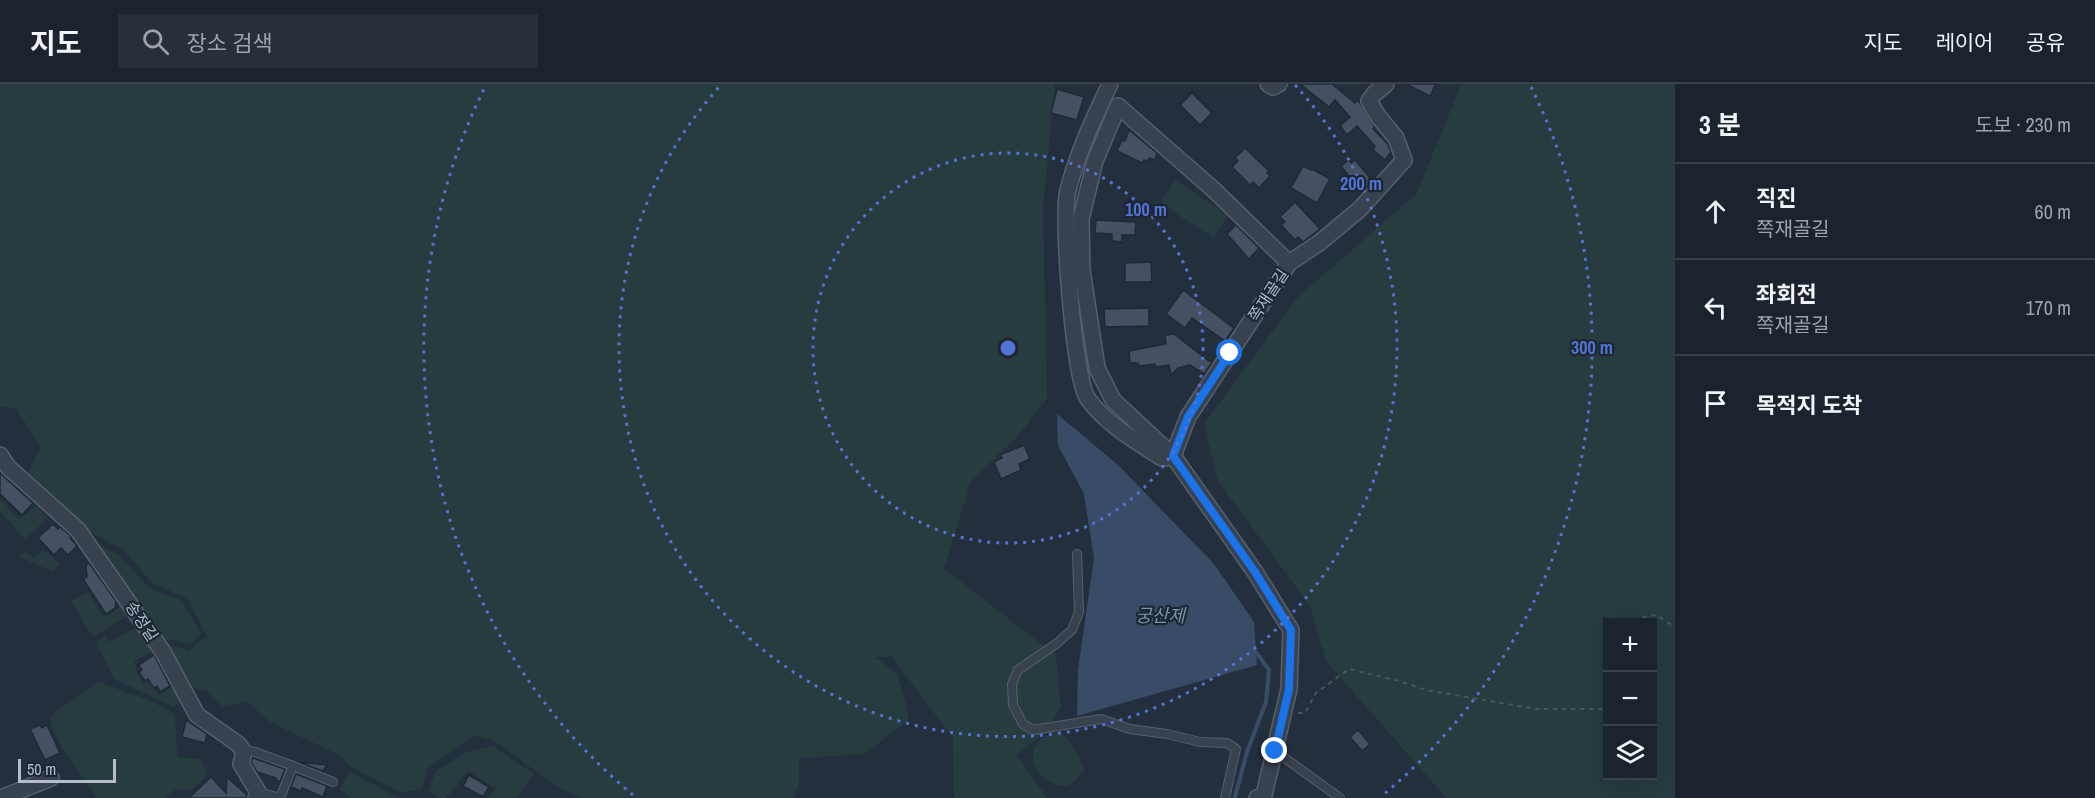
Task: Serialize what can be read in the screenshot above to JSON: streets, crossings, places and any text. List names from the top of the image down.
{
  "streets": {
    "street": ["쪽재골길", "송정길"]
  },
  "water": ["궁산제"],
  "scale_bar": "50 m",
  "page": {
    "header": "지도",
    "search": "장소 검색",
    "nav": ["지도", "레이어", "공유"],
    "heading": ["3 분", "도보 · 230 m"],
    "list": [
      ["직진", "쪽재골길", "60 m"],
      ["좌회전", "쪽재골길", "170 m"],
      "목적지 도착"
    ],
    "map_buttons": ["+", "−"],
    "scale": "50 m"
  },
  "rings": ["200 m", "100 m", "300 m"]
}
